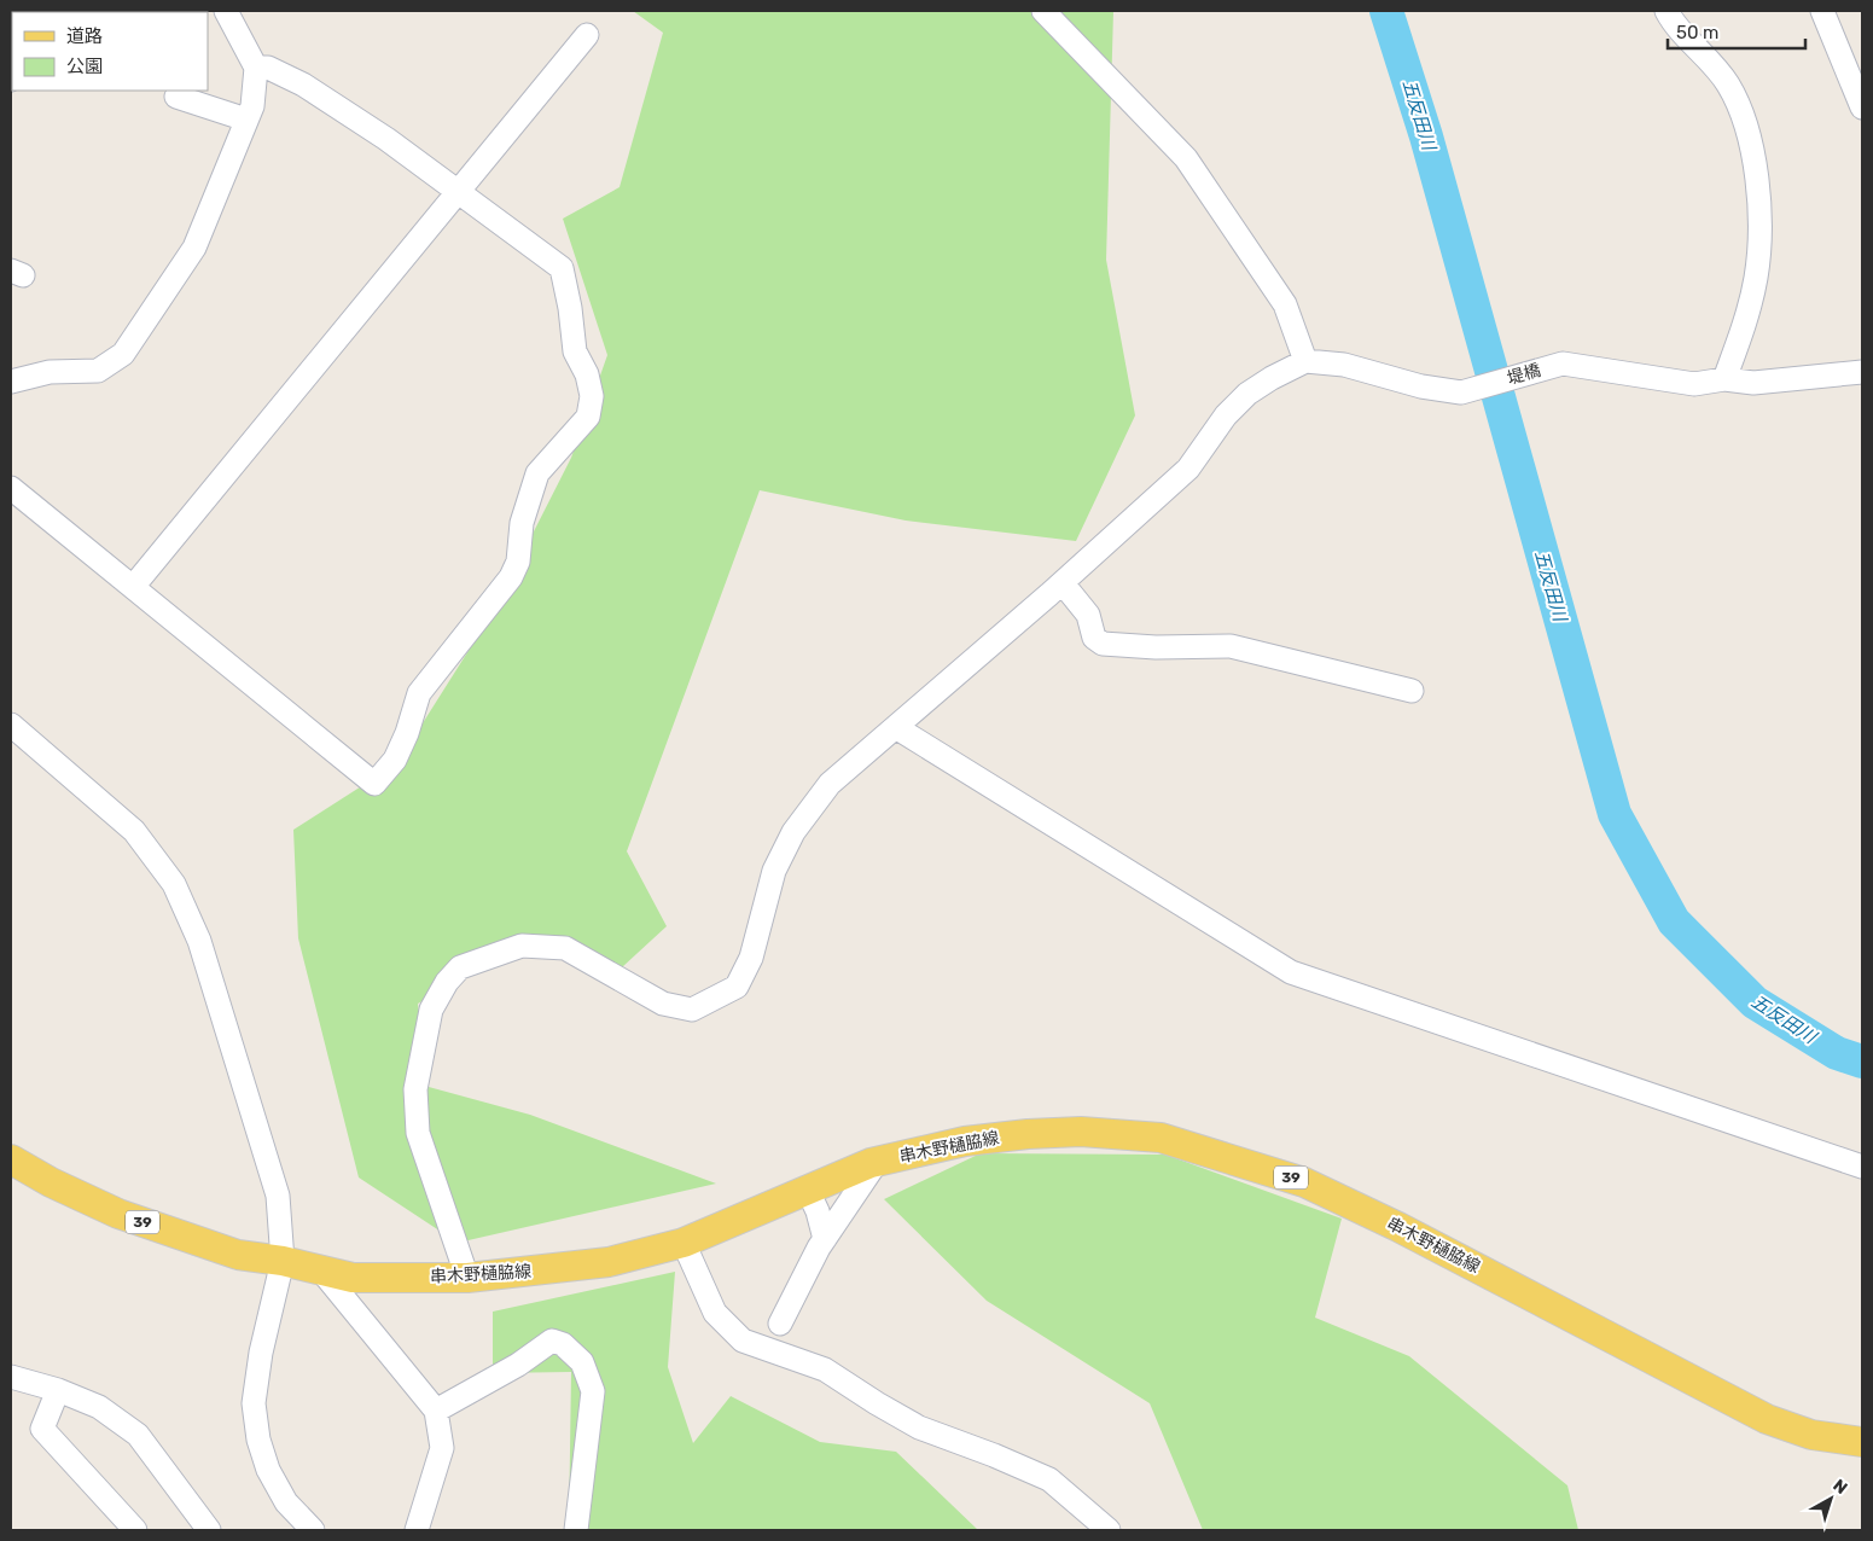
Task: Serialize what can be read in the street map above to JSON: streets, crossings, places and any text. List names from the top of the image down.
{
  "streets": {
    "main road": ["串木野樋脇線", "39"],
    "street": ["堤橋"]
  },
  "water": ["五反田川"],
  "legend": ["道路", "公園"],
  "scale_bar": "50 m",
  "north": "top right"
}
